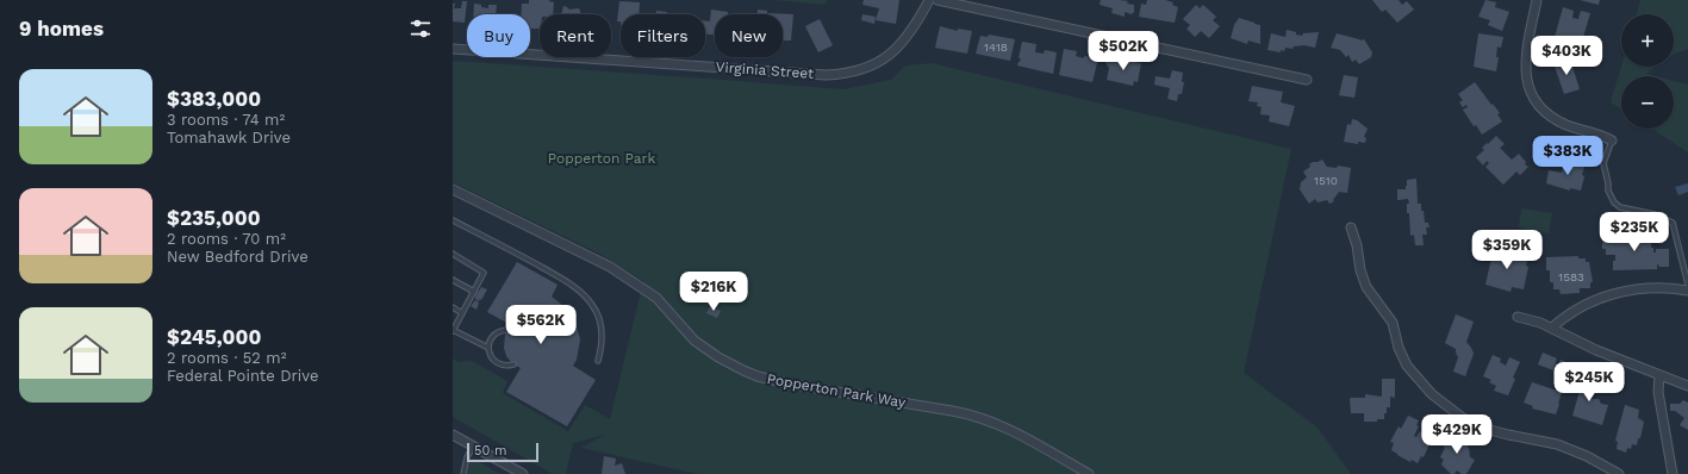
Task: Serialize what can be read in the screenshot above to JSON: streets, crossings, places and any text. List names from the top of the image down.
{
  "streets": {
    "street": ["Virginia Street", "Popperton Park Way"]
  },
  "parks": ["Popperton Park"],
  "house_numbers": ["1418", "1510", "1583"],
  "scale_bar": "50 m",
  "page": {
    "heading": "9 homes",
    "map_buttons": ["+", "−"],
    "chip": [
      "Buy",
      "Rent",
      "Filters",
      "New"
    ],
    "price": [
      "$502K",
      "$403K",
      "$383K",
      "$235K",
      "$359K",
      "$216K",
      "$562K",
      "$245K",
      "$429K"
    ],
    "list": [
      {
        "name": "$383,000",
        "note": "3 rooms · 74 m² · Tomahawk Drive"
      },
      {
        "name": "$235,000",
        "note": "2 rooms · 70 m² · New Bedford Drive"
      },
      {
        "name": "$245,000",
        "note": "2 rooms · 52 m² · Federal Pointe Drive"
      }
    ],
    "scale": "50 m"
  }
}
